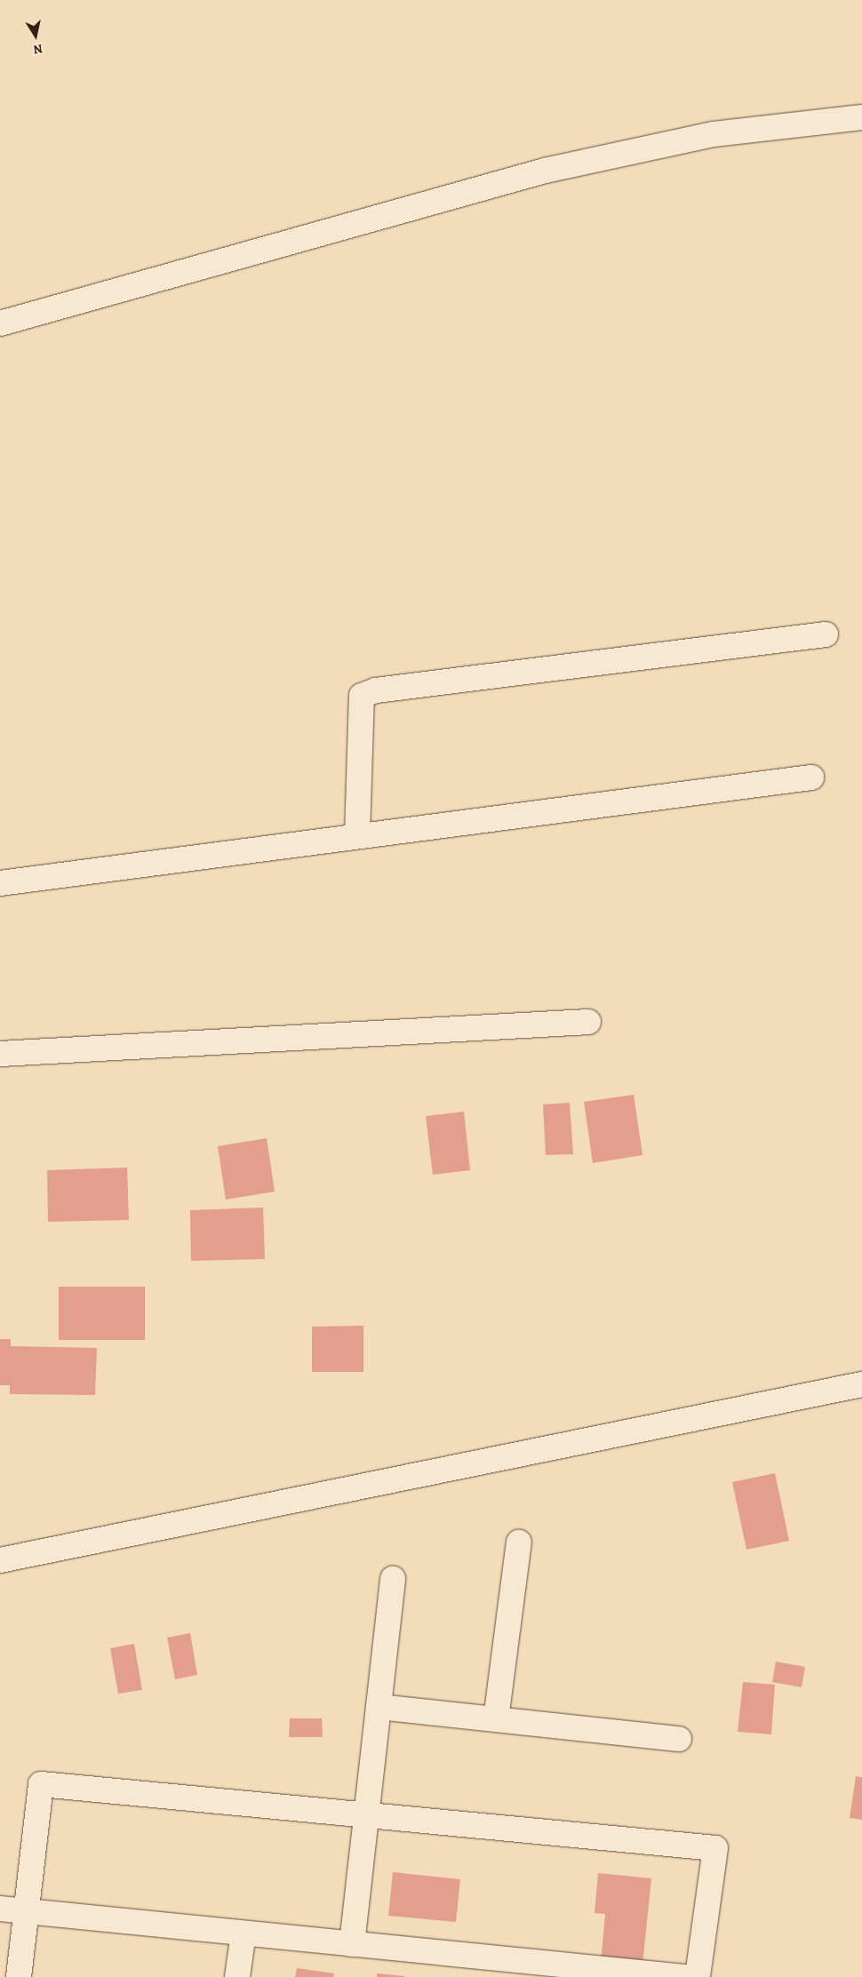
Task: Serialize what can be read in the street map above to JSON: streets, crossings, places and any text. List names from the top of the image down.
{
  "north": "bottom"
}
